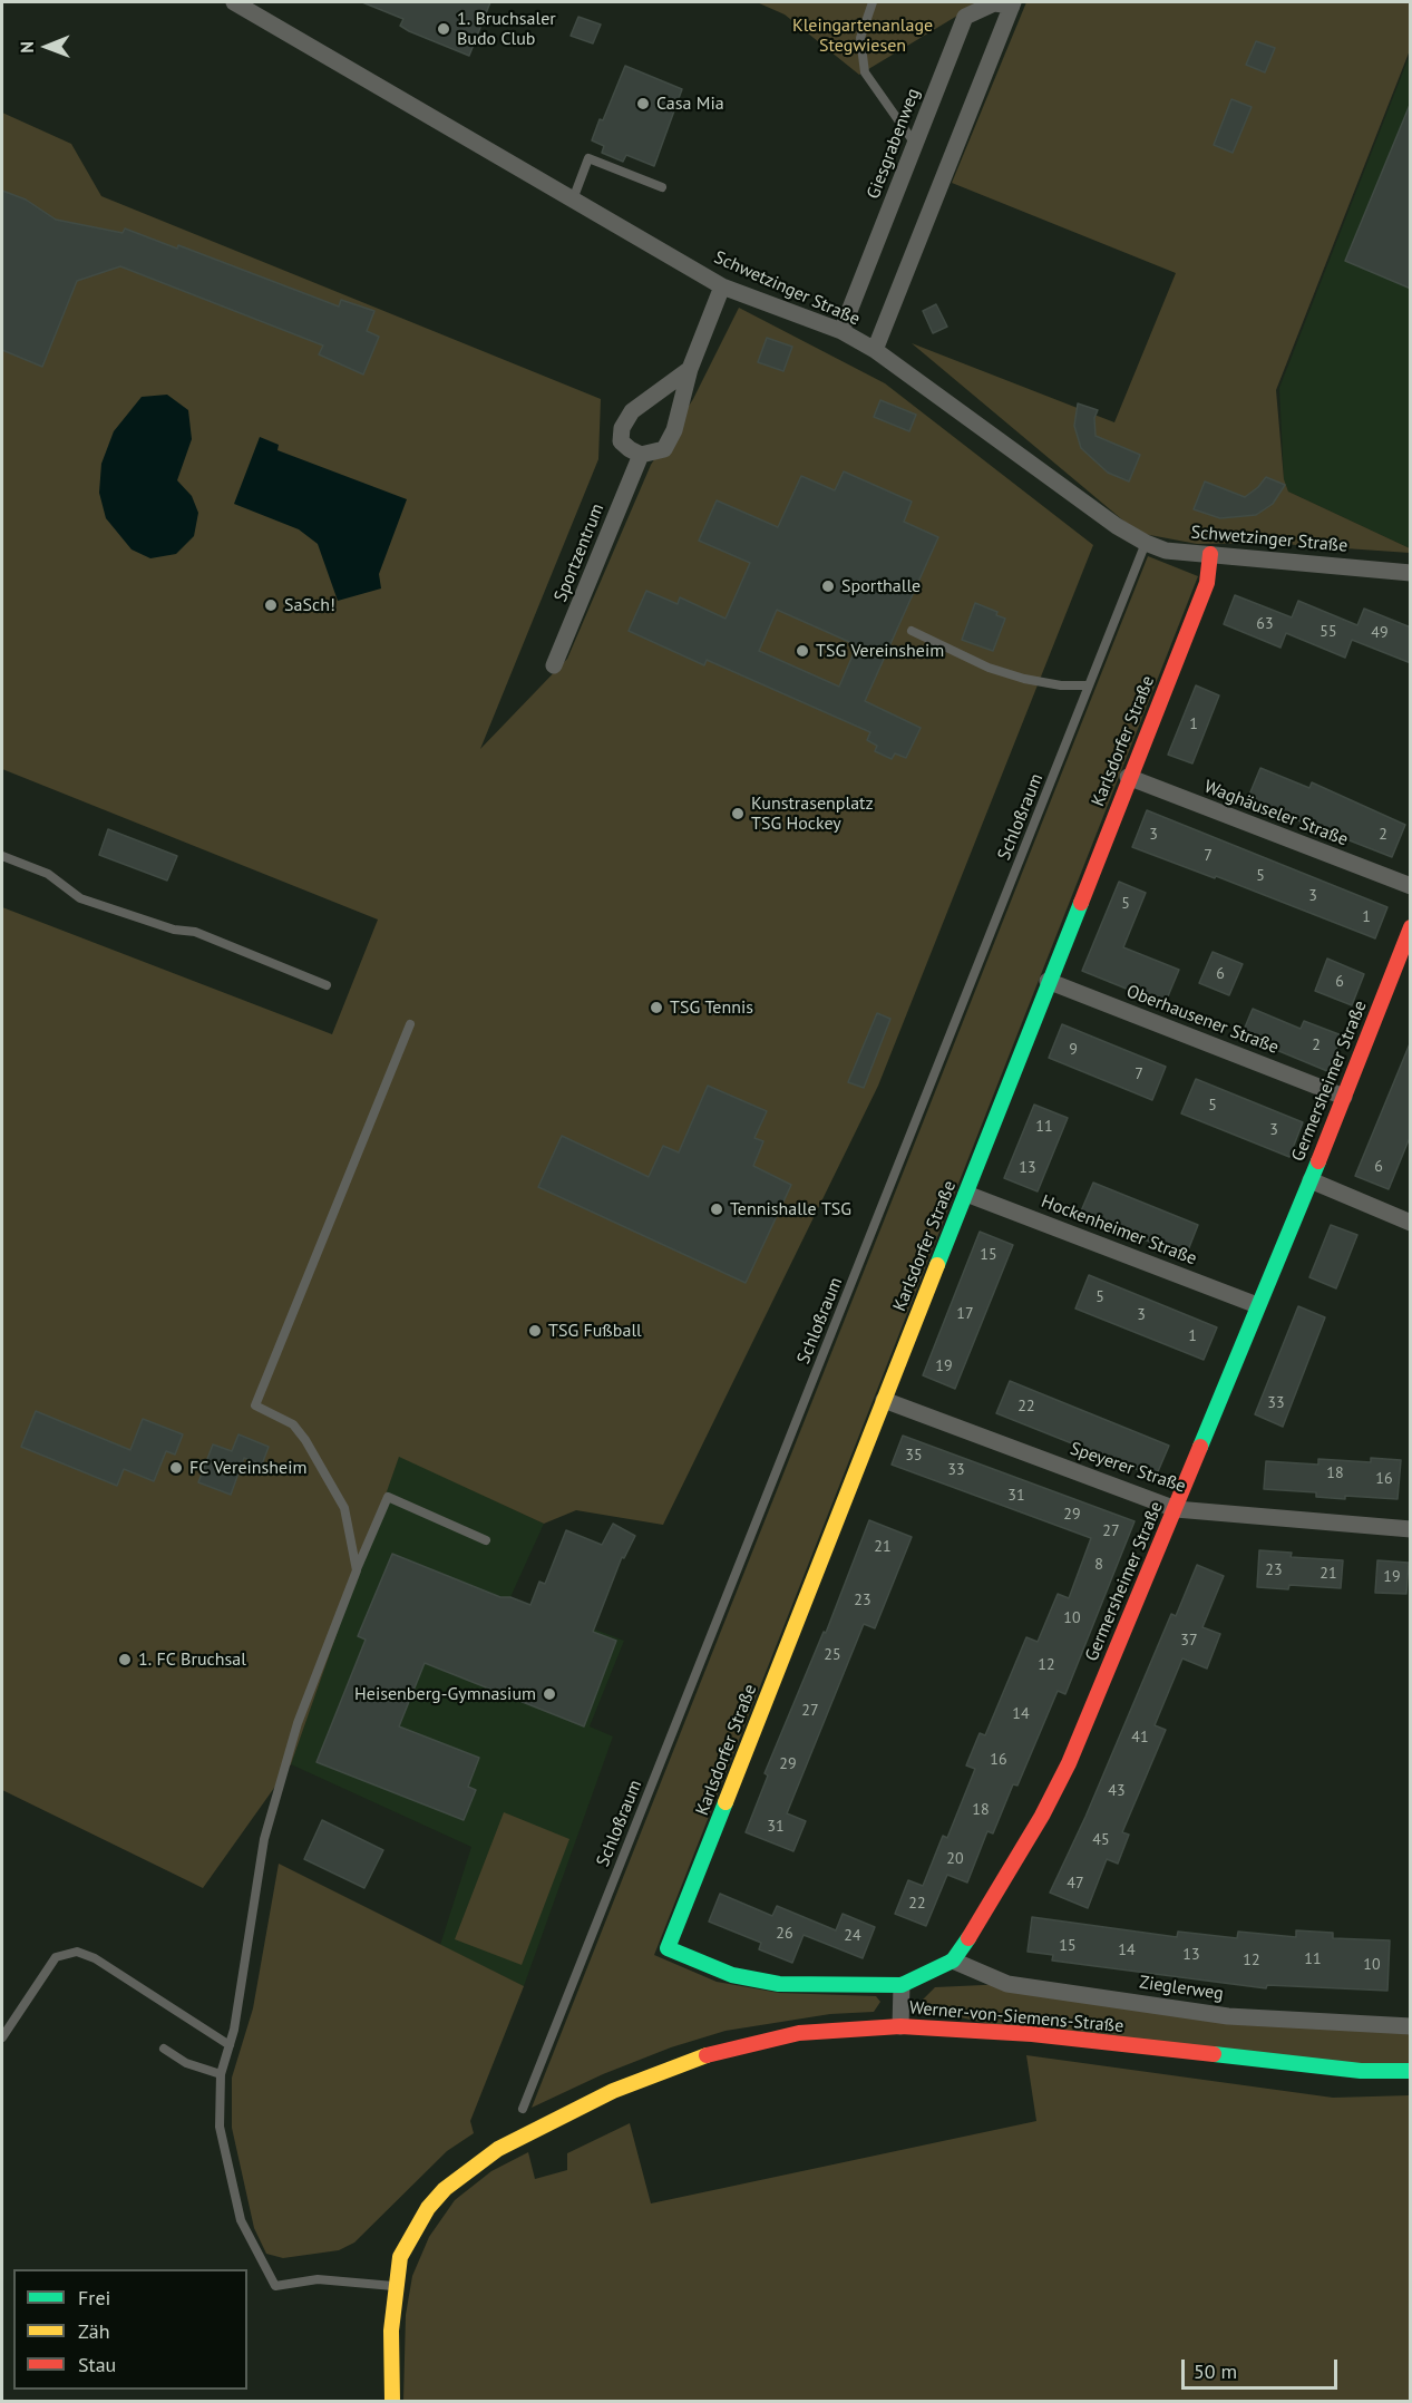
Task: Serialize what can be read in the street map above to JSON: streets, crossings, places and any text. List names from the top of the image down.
{
  "streets": {
    "street": [
      "Giesgrabenweg",
      "Schwetzinger Straße",
      "Sportzentrum",
      "Karlsdorfer Straße",
      "Waghäuseler Straße",
      "Oberhausener Straße",
      "Germersheimer Straße",
      "Hockenheimer Straße",
      "Speyerer Straße",
      "Zieglerweg",
      "Werner-von-Siemens-Straße"
    ],
    "lane": ["Schloßraum"]
  },
  "crossings": [
    ["Giesgrabenweg", "Schwetzinger Straße"],
    ["Schwetzinger Straße", "Karlsdorfer Straße"],
    ["Schwetzinger Straße", "Schloßraum"],
    ["Karlsdorfer Straße", "Waghäuseler Straße"],
    ["Karlsdorfer Straße", "Oberhausener Straße"],
    ["Karlsdorfer Straße", "Germersheimer Straße"],
    ["Karlsdorfer Straße", "Hockenheimer Straße"],
    ["Karlsdorfer Straße", "Speyerer Straße"],
    ["Oberhausener Straße", "Germersheimer Straße"],
    ["Germersheimer Straße", "Hockenheimer Straße"],
    ["Germersheimer Straße", "Speyerer Straße"],
    ["Germersheimer Straße", "Zieglerweg"]
  ],
  "parks": ["Kleingartenanlage Stegwiesen"],
  "places": [
    "1. Bruchsaler Budo Club",
    "Casa Mia",
    "Sporthalle",
    "SaSch!",
    "TSG Vereinsheim",
    "Kunstrasenplatz TSG Hockey",
    "TSG Tennis",
    "Tennishalle TSG",
    "TSG Fußball",
    "FC Vereinsheim",
    "1. FC Bruchsal",
    "Heisenberg-Gymnasium"
  ],
  "house_numbers": [
    "63",
    "55",
    "49",
    "1",
    "3",
    "2",
    "7",
    "5",
    "3",
    "5",
    "1",
    "6",
    "6",
    "2",
    "9",
    "7",
    "5",
    "11",
    "3",
    "6",
    "13",
    "15",
    "5",
    "17",
    "3",
    "1",
    "19",
    "33",
    "22",
    "35",
    "33",
    "18",
    "16",
    "31",
    "29",
    "27",
    "21",
    "8",
    "23",
    "21",
    "19",
    "23",
    "10",
    "37",
    "25",
    "12",
    "27",
    "14",
    "41",
    "16",
    "29",
    "43",
    "18",
    "31",
    "45",
    "20",
    "47",
    "22",
    "26",
    "24",
    "15",
    "14",
    "13",
    "11",
    "12",
    "10"
  ],
  "legend": ["Frei", "Zäh", "Stau"],
  "scale_bar": "50 m",
  "north": "left"
}
